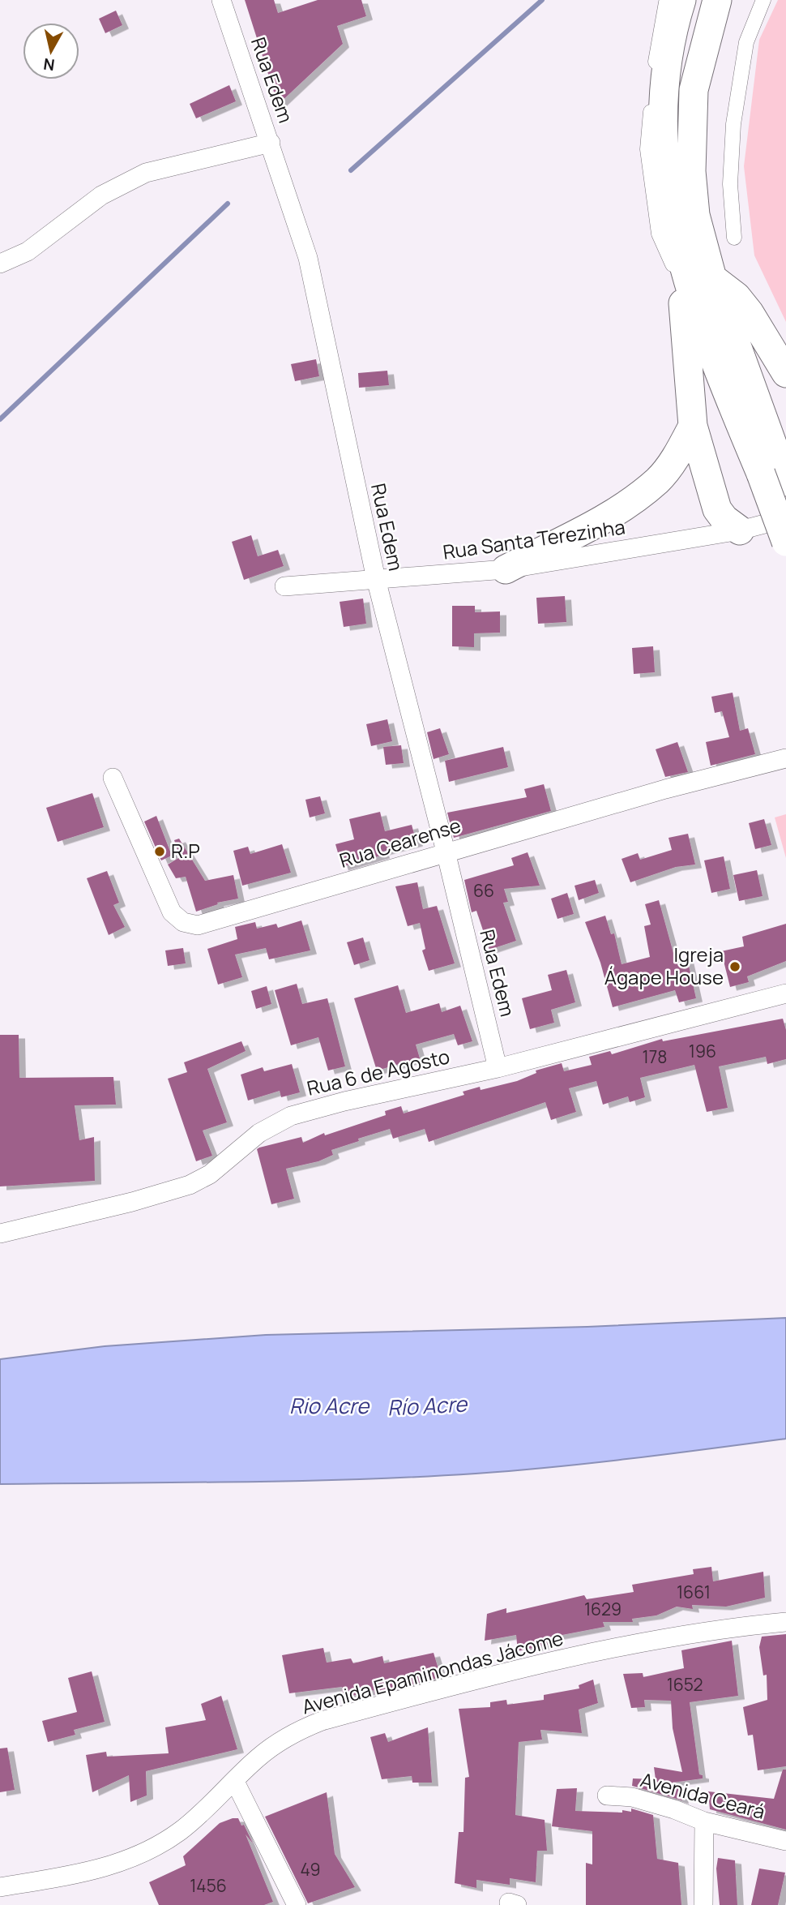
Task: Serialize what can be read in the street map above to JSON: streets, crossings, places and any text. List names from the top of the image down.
{
  "streets": {
    "street": [
      "Rua Edem",
      "Rua Santa Terezinha",
      "Rua Cearense",
      "Rua 6 de Agosto",
      "Avenida Epaminondas Jácome",
      "Avenida Ceará"
    ]
  },
  "crossings": [
    ["Rua Edem", "Rua Santa Terezinha"],
    ["Rua Edem", "Rua Cearense"],
    ["Rua Edem", "Rua 6 de Agosto"]
  ],
  "water": ["Rio Acre", "Río Acre"],
  "places": ["R.P", "Igreja Ágape House"],
  "house_numbers": [
    "66",
    "196",
    "178",
    "1661",
    "1629",
    "1652",
    "49",
    "1456"
  ],
  "north": "bottom"
}
